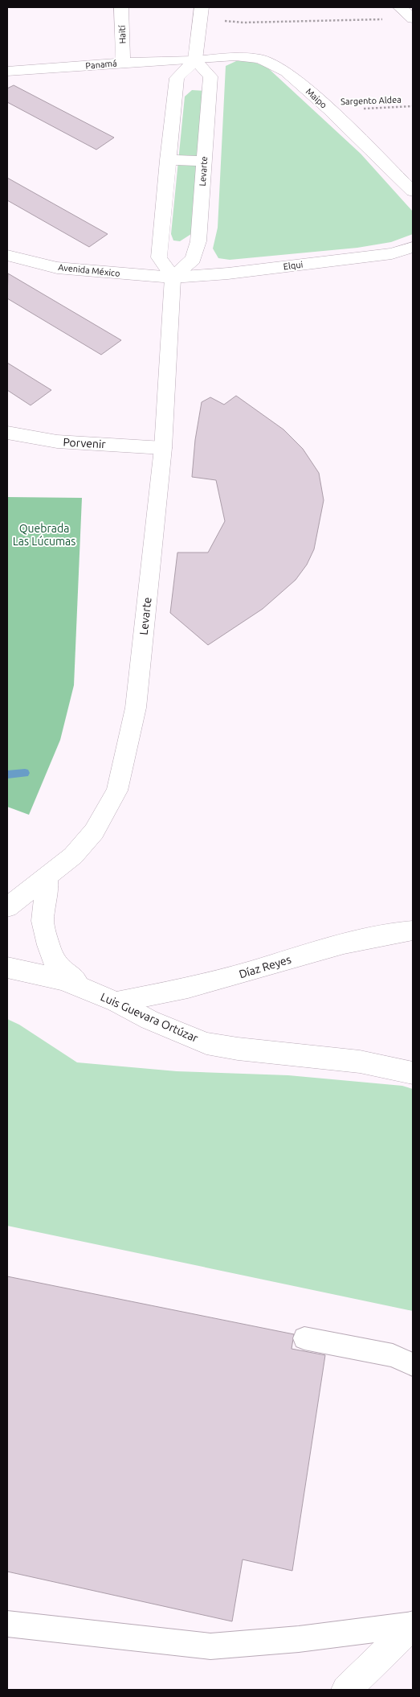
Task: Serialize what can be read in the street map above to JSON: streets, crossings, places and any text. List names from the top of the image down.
{
  "streets": {
    "street": [
      "Haití",
      "Panamá",
      "Maipo",
      "Levarte",
      "Elqui",
      "Avenida México",
      "Porvenir",
      "Díaz Reyes",
      "Luis Guevara Ortúzar"
    ],
    "path": ["Sargento Aldea"]
  },
  "crossings": [
    ["Haití", "Panamá"],
    ["Panamá", "Maipo"],
    ["Panamá", "Levarte"],
    ["Maipo", "Sargento Aldea"],
    ["Maipo", "Levarte"],
    ["Levarte", "Elqui"],
    ["Levarte", "Avenida México"],
    ["Levarte", "Porvenir"],
    ["Elqui", "Avenida México"],
    ["Díaz Reyes", "Luis Guevara Ortúzar"]
  ],
  "parks": ["Quebrada Las Lúcumas"]
}
